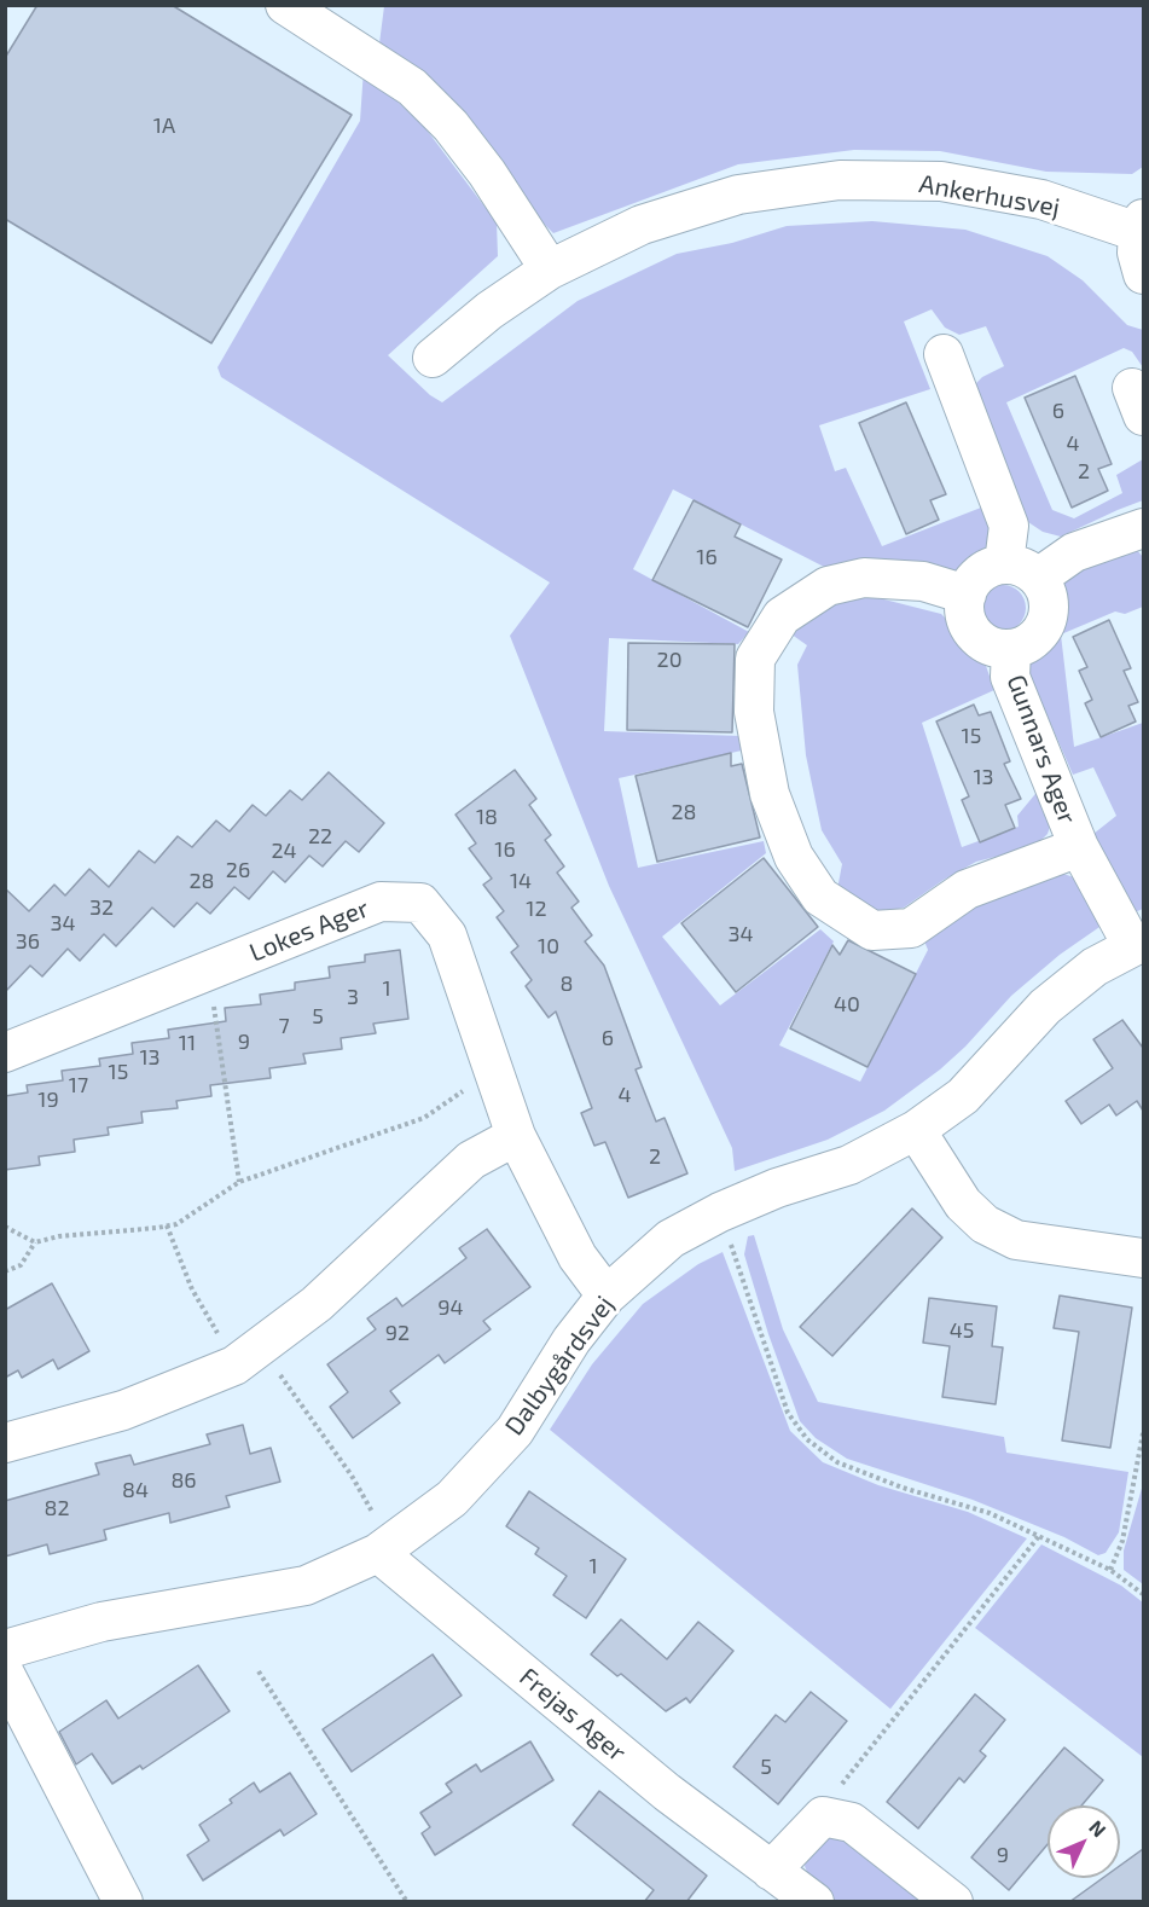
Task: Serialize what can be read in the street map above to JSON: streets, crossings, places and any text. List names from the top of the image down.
{
  "streets": {
    "street": [
      "Ankerhusvej",
      "Gunnars Ager",
      "Lokes Ager",
      "Dalbygårdsvej",
      "Frejas Ager"
    ]
  },
  "crossings": [
    ["Gunnars Ager", "Dalbygårdsvej"],
    ["Lokes Ager", "Dalbygårdsvej"],
    ["Dalbygårdsvej", "Frejas Ager"]
  ],
  "house_numbers": [
    "1A",
    "6",
    "4",
    "2",
    "16",
    "20",
    "15",
    "13",
    "28",
    "18",
    "22",
    "16",
    "24",
    "26",
    "28",
    "14",
    "32",
    "12",
    "34",
    "34",
    "36",
    "10",
    "8",
    "1",
    "3",
    "40",
    "5",
    "7",
    "6",
    "9",
    "11",
    "13",
    "15",
    "17",
    "4",
    "19",
    "2",
    "94",
    "45",
    "92",
    "86",
    "84",
    "82",
    "1",
    "5",
    "9"
  ],
  "north": "top right"
}
